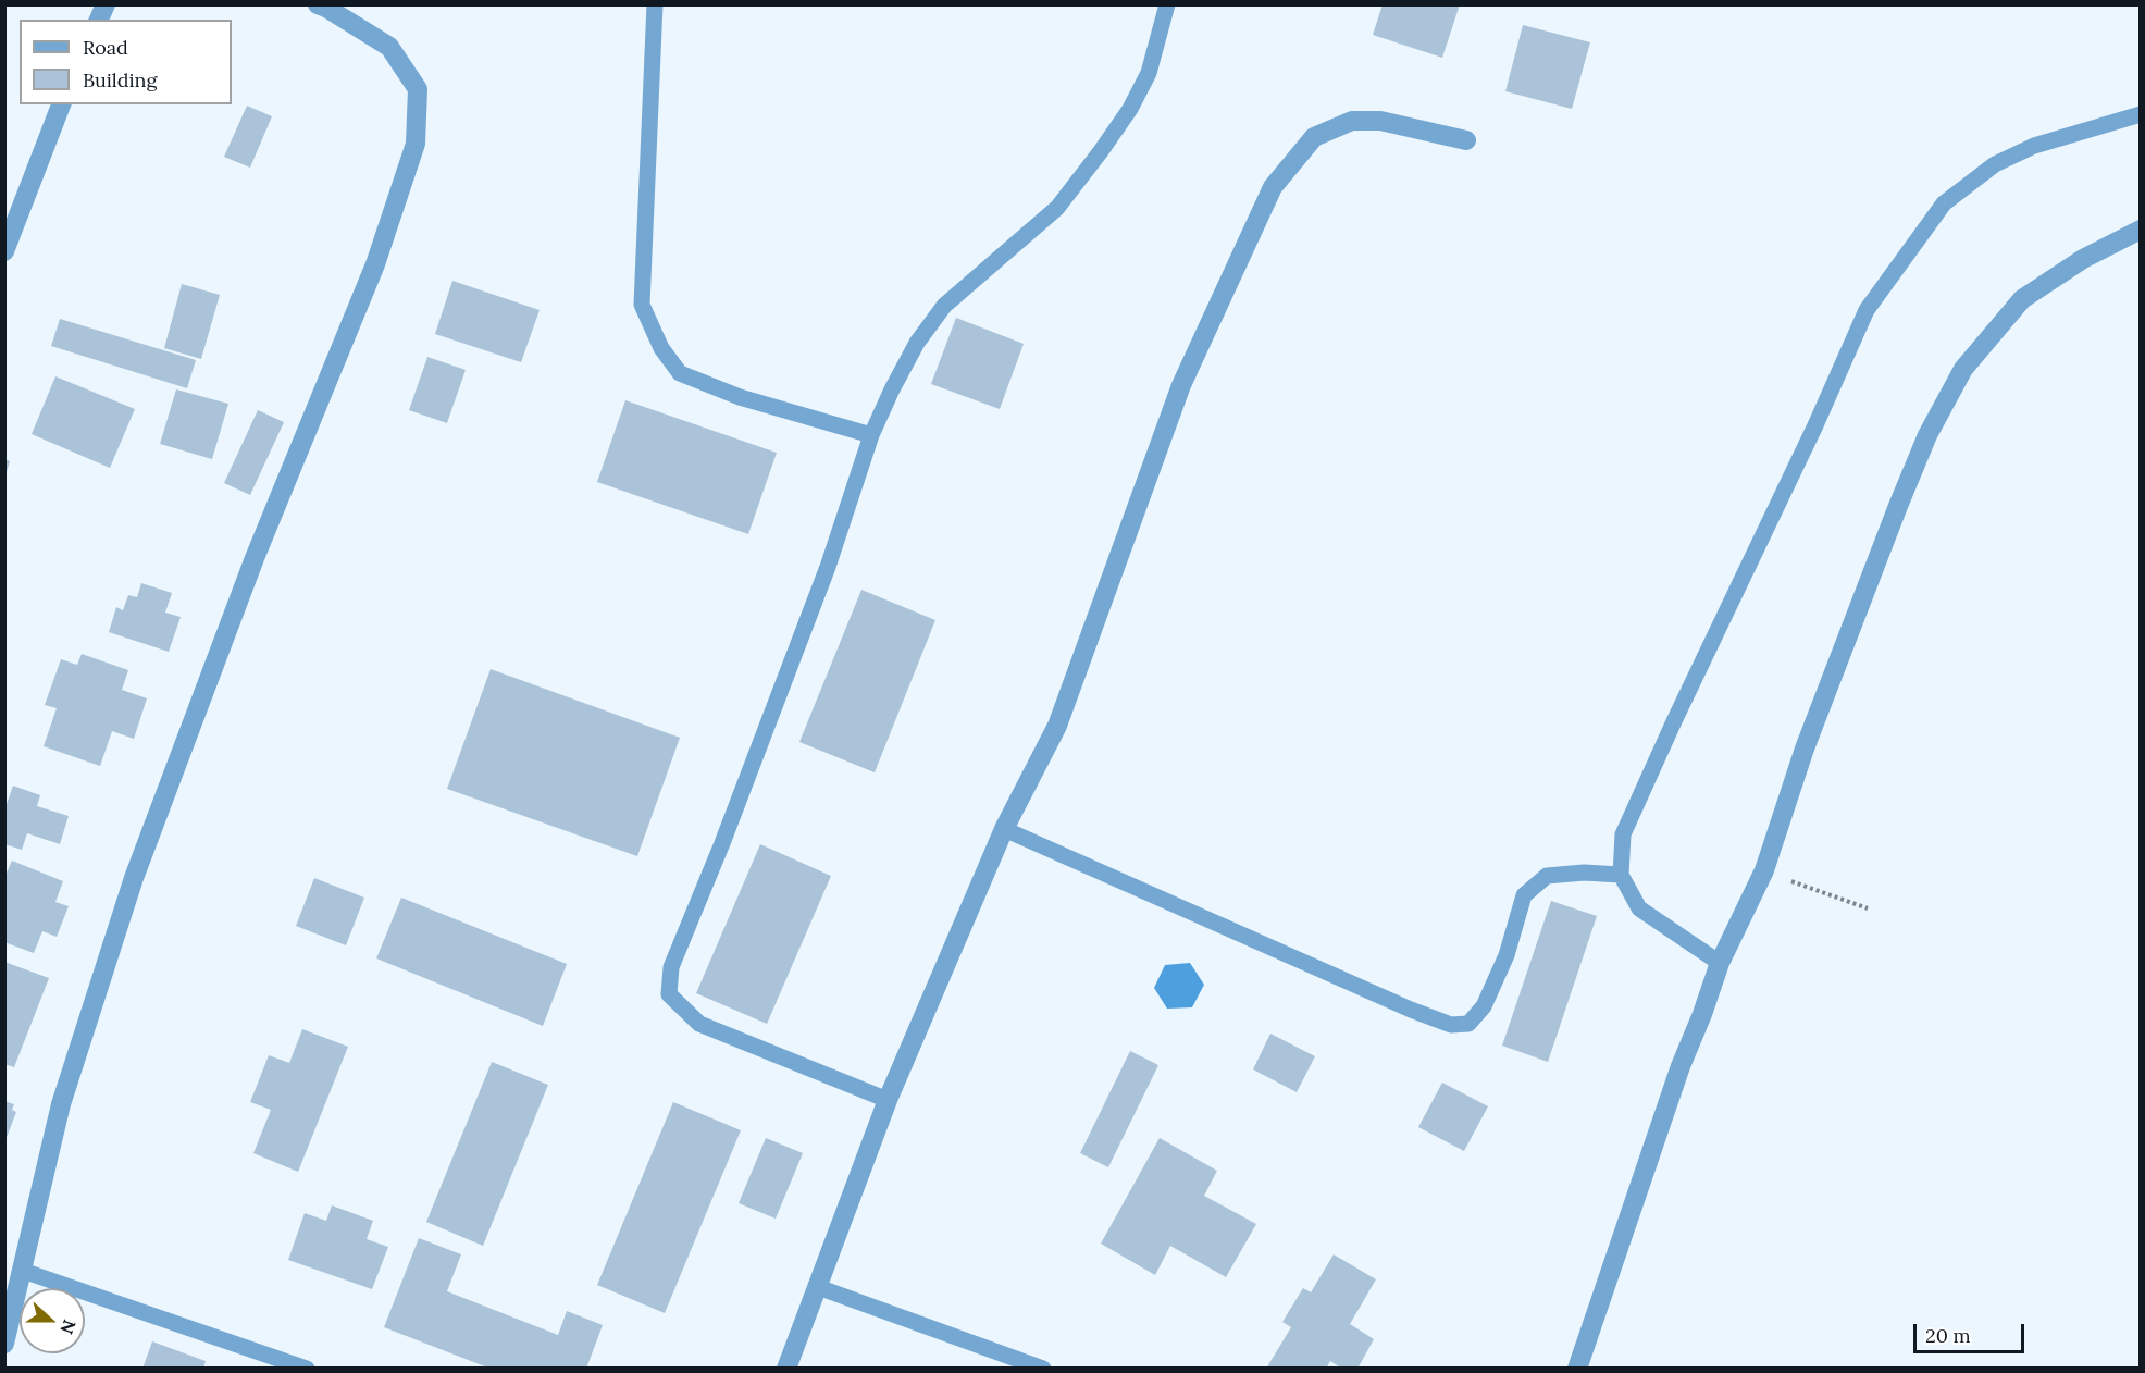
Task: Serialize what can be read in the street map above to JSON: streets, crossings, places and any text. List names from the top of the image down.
{
  "legend": ["Road", "Building"],
  "scale_bar": "20 m",
  "north": "right"
}
